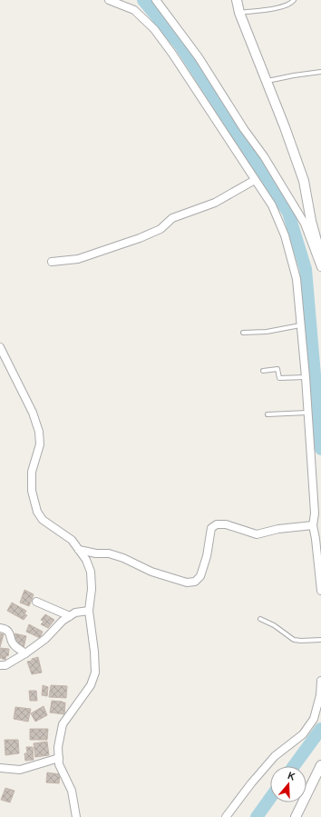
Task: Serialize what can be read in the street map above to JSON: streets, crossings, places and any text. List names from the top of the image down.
{
  "north": "top"
}
